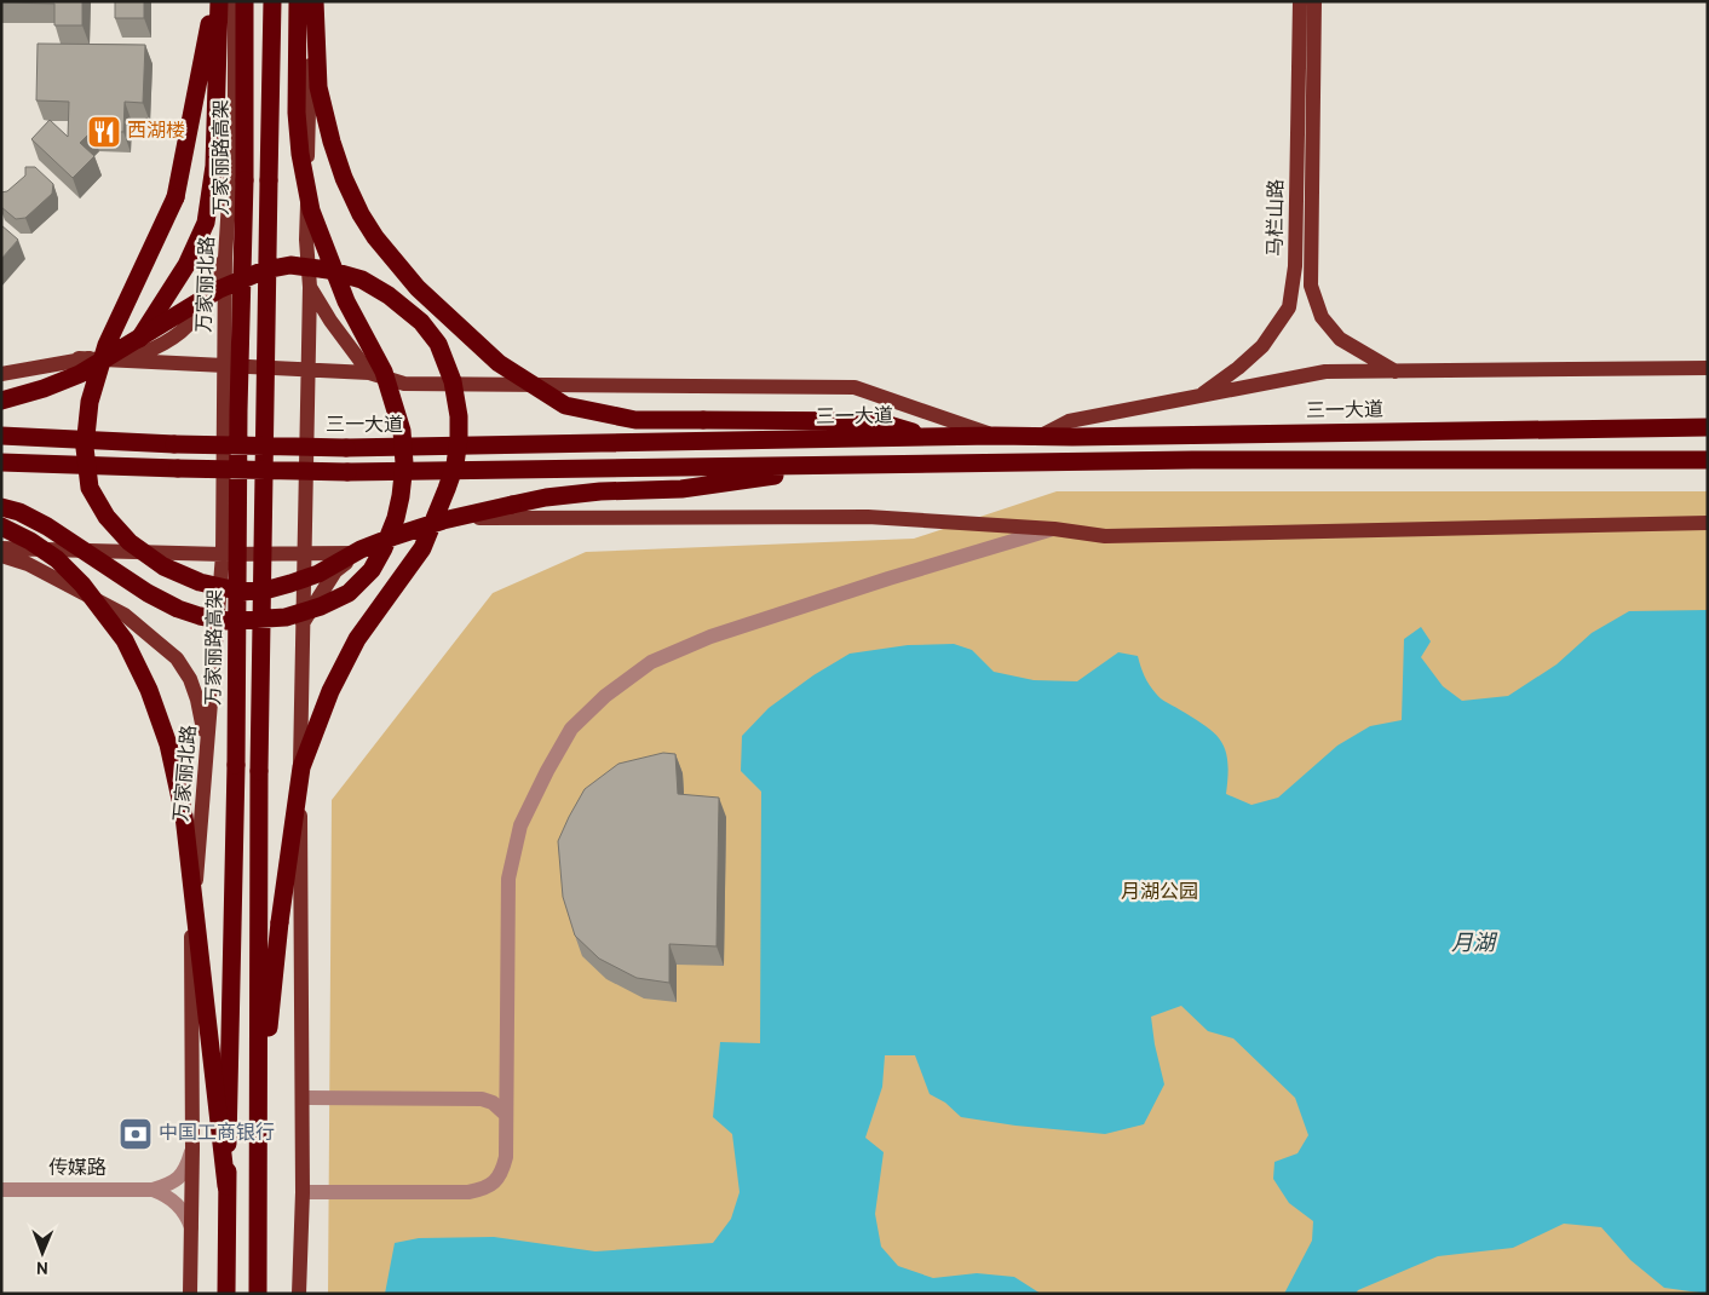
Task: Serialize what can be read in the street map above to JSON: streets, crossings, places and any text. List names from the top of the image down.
{
  "streets": {
    "highway": ["万家丽路高架", "三一大道"],
    "main road": ["马栏山路", "万家丽北路"],
    "street": ["传媒路"]
  },
  "water": ["月湖"],
  "parks": ["月湖公园"],
  "places": {
    "restaurant": ["西湖楼"],
    "bank": ["中国工商银行"]
  },
  "north": "bottom"
}
